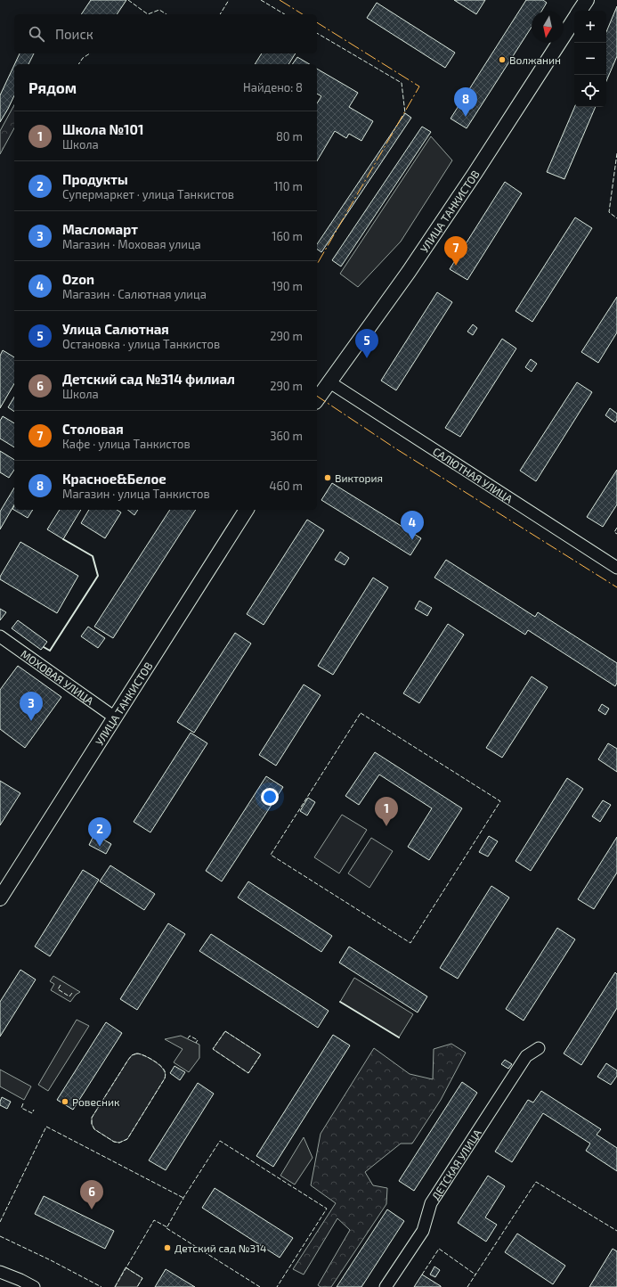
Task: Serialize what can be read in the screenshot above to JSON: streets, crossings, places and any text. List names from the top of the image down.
{
  "streets": {
    "main road": ["УЛИЦА ТАНКИСТОВ"],
    "street": ["САЛЮТНАЯ УЛИЦА", "МОХОВАЯ УЛИЦА", "ДЕТСКАЯ УЛИЦА"]
  },
  "crossings": [
    ["УЛИЦА ТАНКИСТОВ", "САЛЮТНАЯ УЛИЦА"],
    ["УЛИЦА ТАНКИСТОВ", "МОХОВАЯ УЛИЦА"]
  ],
  "places": [
    "Волжанин",
    "Виктория",
    "Ровесник",
    "Детский сад №314"
  ],
  "north": "bottom",
  "page": {
    "map_buttons": ["+", "−"],
    "search": "Поиск",
    "heading": ["Рядом", "Найдено: 8"],
    "pins": [
      "8",
      "7",
      "5",
      "4",
      "3",
      "1",
      "2",
      "6"
    ],
    "list": [
      {
        "mark": "1",
        "name": "Школа №101",
        "note": "Школа",
        "value": "80 m"
      },
      {
        "mark": "2",
        "name": "Продукты",
        "note": "Супермаркет · улица Танкистов",
        "value": "110 m"
      },
      {
        "mark": "3",
        "name": "Масломарт",
        "note": "Магазин · Моховая улица",
        "value": "160 m"
      },
      {
        "mark": "4",
        "name": "Ozon",
        "note": "Магазин · Салютная улица",
        "value": "190 m"
      },
      {
        "mark": "5",
        "name": "Улица Салютная",
        "note": "Остановка · улица Танкистов",
        "value": "290 m"
      },
      {
        "mark": "6",
        "name": "Детский сад №314 филиал",
        "note": "Школа",
        "value": "290 m"
      },
      {
        "mark": "7",
        "name": "Столовая",
        "note": "Кафе · улица Танкистов",
        "value": "360 m"
      },
      {
        "mark": "8",
        "name": "Красное&Белое",
        "note": "Магазин · улица Танкистов",
        "value": "460 m"
      }
    ]
  }
}
